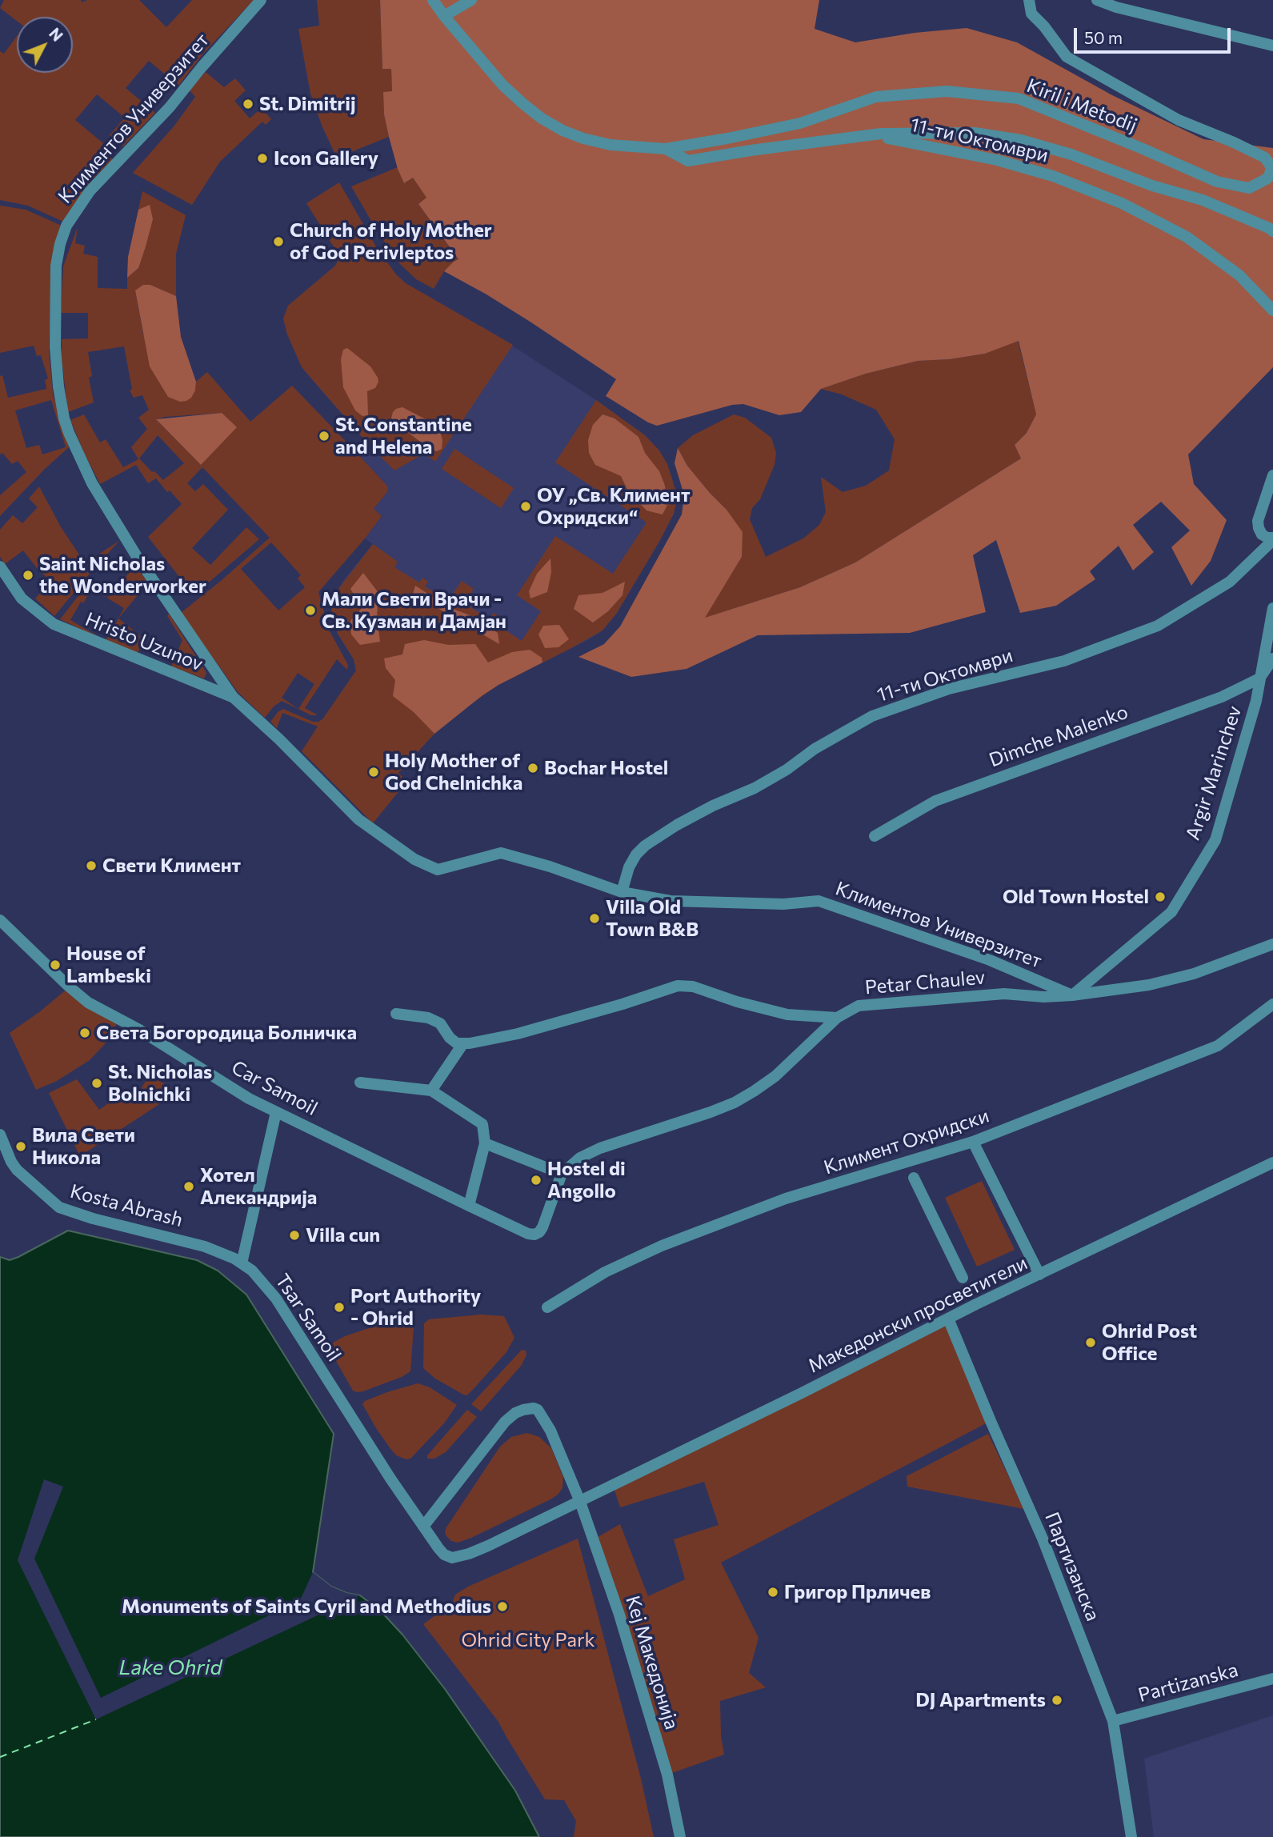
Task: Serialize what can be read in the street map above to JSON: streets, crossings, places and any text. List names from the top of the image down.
{
  "streets": {
    "street": [
      "Kiril i Metodij",
      "Климентов Универзитет",
      "11-ти Октомври",
      "Hristo Uzunov",
      "Dimche Malenko",
      "Argir Marinchev",
      "Petar Chaulev",
      "Car Samoil",
      "Климент Охридски",
      "Kosta Abrash",
      "Македонски просветители",
      "Tsar Samoil",
      "Партизанска",
      "Кеј Македонија",
      "Partizanska"
    ]
  },
  "crossings": [
    ["Климентов Универзитет", "11-ти Октомври"],
    ["Климентов Универзитет", "Hristo Uzunov"],
    ["Климентов Универзитет", "Argir Marinchev"],
    ["Климентов Универзитет", "Petar Chaulev"],
    ["Dimche Malenko", "Argir Marinchev"],
    ["Argir Marinchev", "Petar Chaulev"],
    ["Petar Chaulev", "Car Samoil"],
    ["Kosta Abrash", "Tsar Samoil"],
    ["Македонски просветители", "Tsar Samoil"],
    ["Македонски просветители", "Партизанска"],
    ["Македонски просветители", "Кеј Македонија"],
    ["Партизанска", "Partizanska"]
  ],
  "water": ["Lake Ohrid"],
  "parks": ["Ohrid City Park"],
  "places": [
    "St. Dimitrij",
    "Icon Gallery",
    "Church of Holy Mother of God Perivleptos",
    "St. Constantine and Helena",
    "ОУ „Св. Климент Охридски“",
    "Saint Nicholas the Wonderworker",
    "Мали Свети Врачи - Св. Кузман и Дамјан",
    "Bochar Hostel",
    "Holy Mother of God Chelnichka",
    "Свети Климент",
    "Old Town Hostel",
    "Villa Old Town B&B",
    "House of Lambeski",
    "Света Богородица Болничка",
    "St. Nicholas Bolnichki",
    "Вила Свети Никола",
    "Hostel di Angollo",
    "Хотел Алекандрија",
    "Villa cun",
    "Port Authority - Ohrid",
    "Ohrid Post Office",
    "Григор Прличев",
    "Monuments of Saints Cyril and Methodius",
    "DJ Apartments"
  ],
  "scale_bar": "50 m",
  "north": "top right"
}
